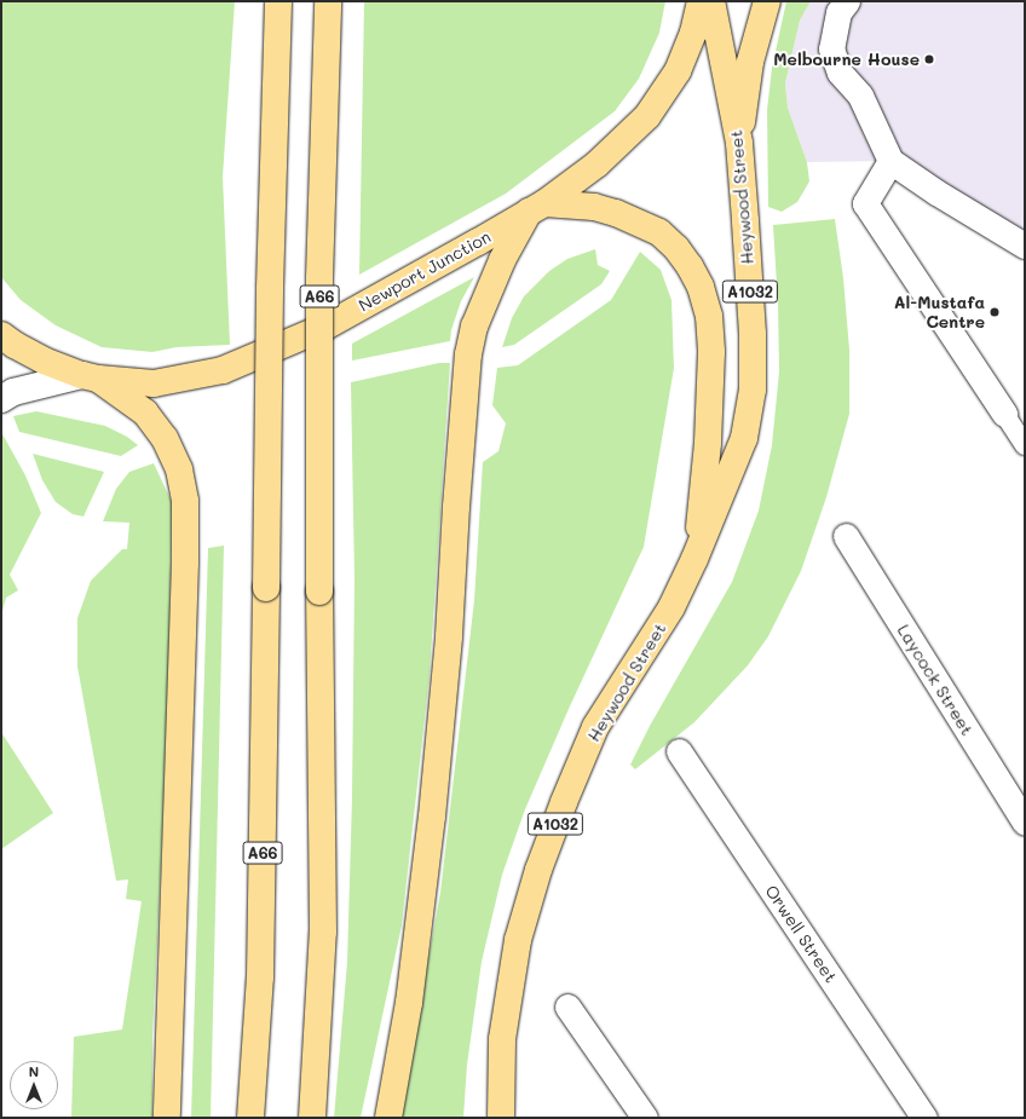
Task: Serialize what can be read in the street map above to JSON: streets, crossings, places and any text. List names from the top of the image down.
{
  "streets": {
    "main road": [
      "Heywood Street",
      "Newport Junction",
      "A1032",
      "A66"
    ],
    "street": ["Laycock Street", "Orwell Street"]
  },
  "crossings": [
    ["Heywood Street", "Newport Junction"],
    ["Heywood Street", "A1032"]
  ],
  "places": ["Melbourne House", "Al-Mustafa Centre"],
  "north": "top"
}
